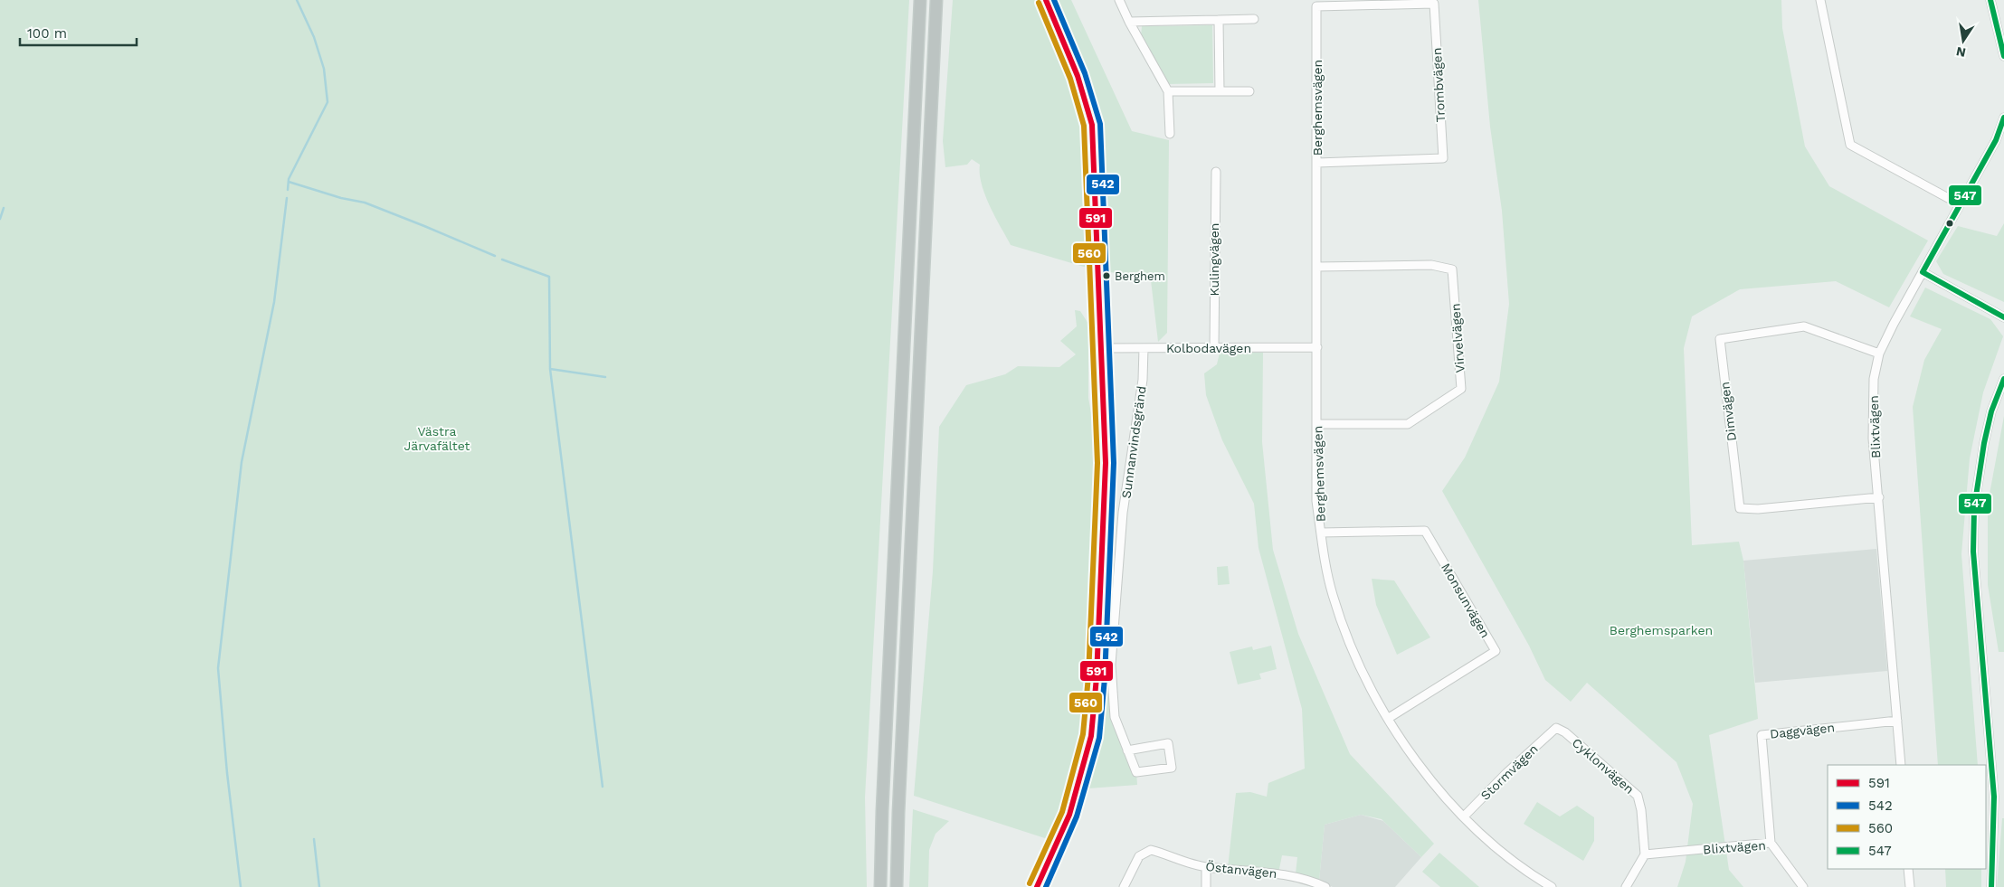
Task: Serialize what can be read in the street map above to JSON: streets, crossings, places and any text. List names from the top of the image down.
{
  "streets": {
    "street": [
      "Trombvägen",
      "Berghemsvägen",
      "Kulingvägen",
      "Virvelvägen",
      "Kolbodavägen",
      "Dimvägen",
      "Blixtvägen",
      "Sunnanvindsgränd",
      "Monsunvägen",
      "Daggvägen",
      "Cyklonvägen",
      "Stormvägen",
      "Östanvägen"
    ]
  },
  "crossings": [
    ["Trombvägen", "Berghemsvägen"],
    ["Berghemsvägen", "Virvelvägen"],
    ["Berghemsvägen", "Kolbodavägen"],
    ["Berghemsvägen", "Monsunvägen"],
    ["Berghemsvägen", "Stormvägen"],
    ["Kulingvägen", "Kolbodavägen"],
    ["Kolbodavägen", "Sunnanvindsgränd"],
    ["Dimvägen", "Blixtvägen"],
    ["Blixtvägen", "Daggvägen"],
    ["Blixtvägen", "Cyklonvägen"],
    ["Cyklonvägen", "Stormvägen"]
  ],
  "parks": ["Västra Järvafältet", "Berghemsparken"],
  "places": ["Berghem"],
  "lines": [
    "transit line 591",
    "transit line 542",
    "transit line 547",
    "transit line 560"
  ],
  "legend": [
    "591",
    "542",
    "560",
    "547"
  ],
  "scale_bar": "100 m",
  "north": "bottom"
}
